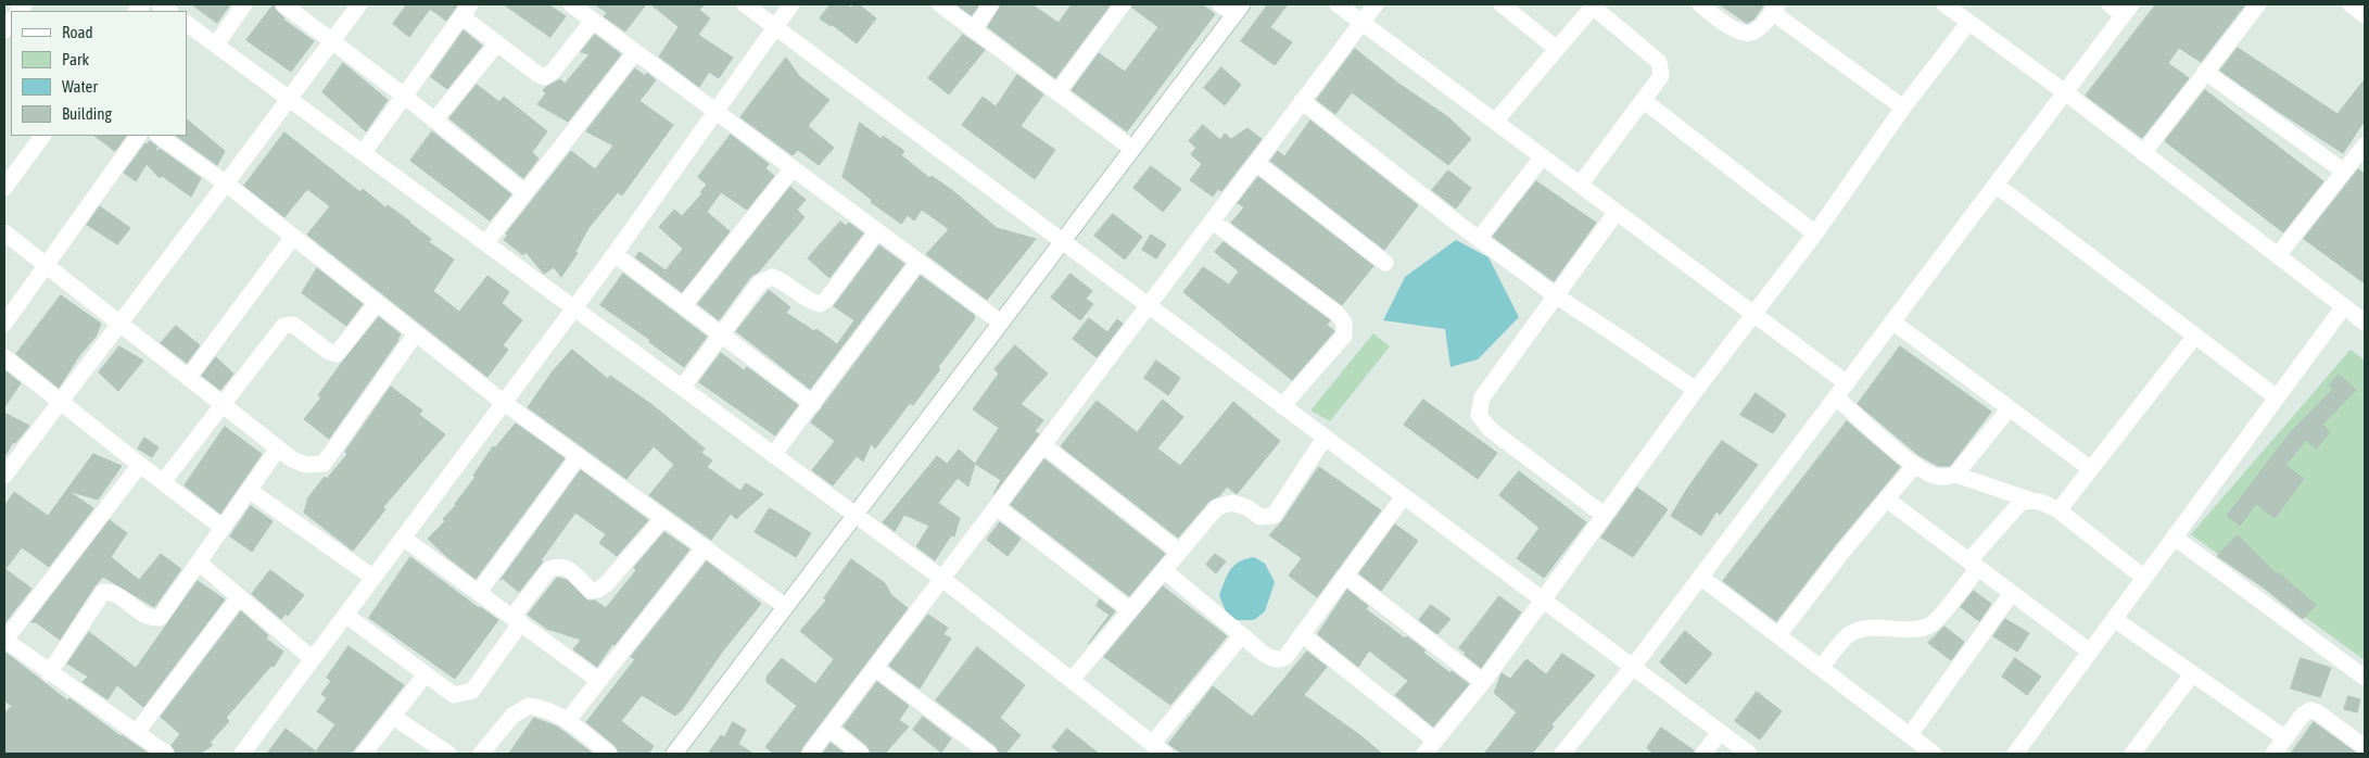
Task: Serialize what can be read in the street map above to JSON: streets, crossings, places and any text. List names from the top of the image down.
{
  "legend": [
    "Road",
    "Park",
    "Water",
    "Building"
  ]
}
